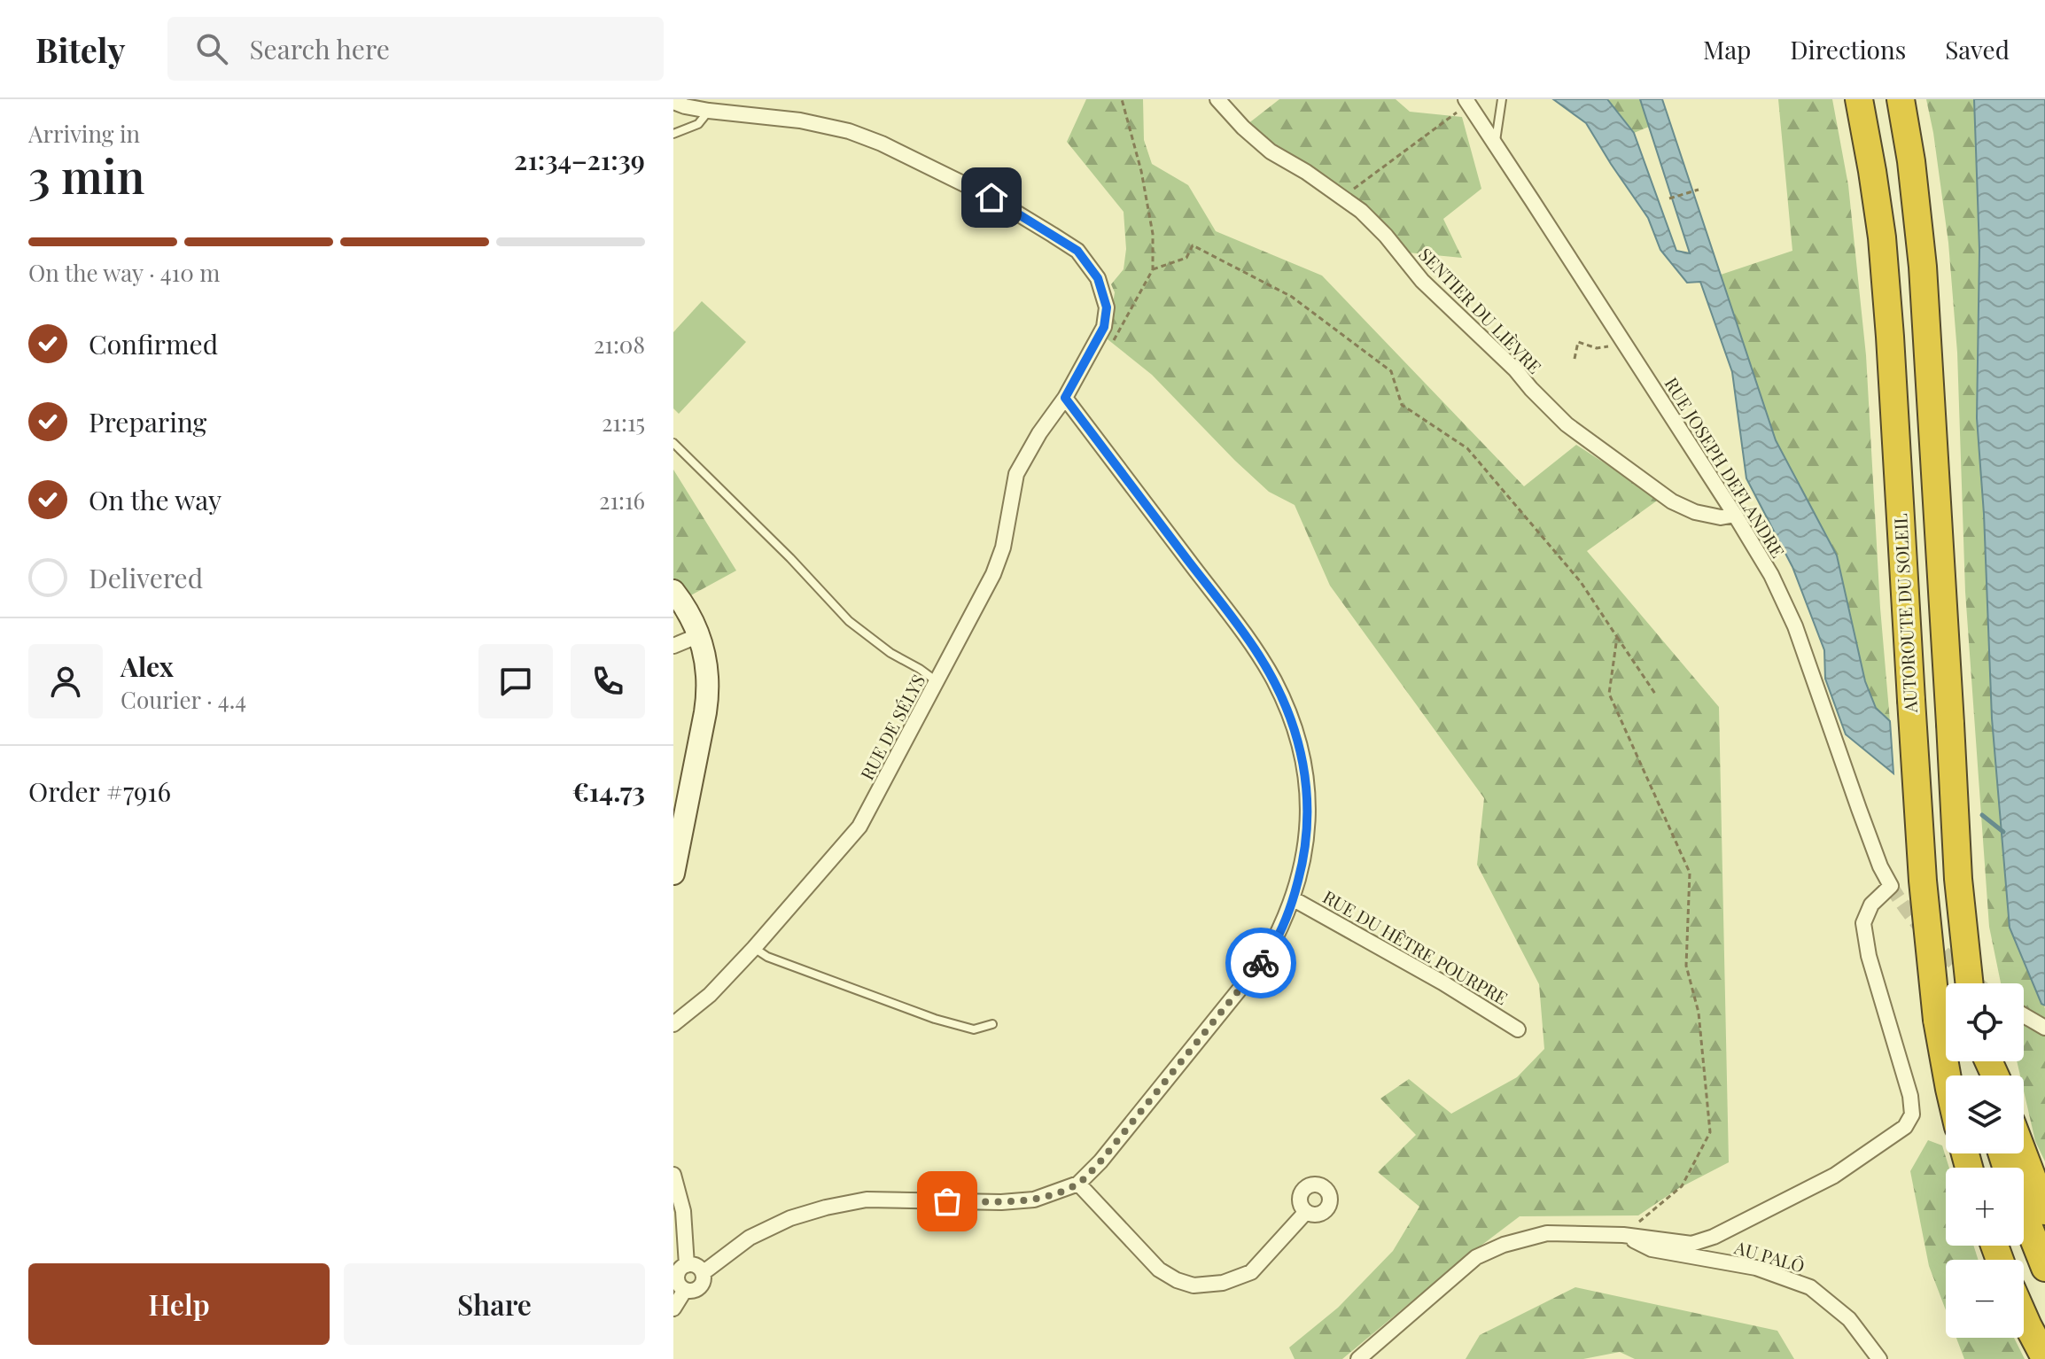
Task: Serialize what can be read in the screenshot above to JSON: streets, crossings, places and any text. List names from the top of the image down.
{
  "streets": {
    "highway": ["AUTOROUTE DU SOLEIL"],
    "street": [
      "SENTIER DU LIÈVRE",
      "RUE JOSEPH DEFLANDRE",
      "RUE DE SÉLYS",
      "RUE DU HÊTRE POURPRE",
      "AU PALÔ"
    ]
  },
  "crossings": [
    ["SENTIER DU LIÈVRE", "RUE JOSEPH DEFLANDRE"],
    ["RUE JOSEPH DEFLANDRE", "AU PALÔ"],
    ["RUE DE SÉLYS", "RUE DU HÊTRE POURPRE"]
  ],
  "page": {
    "header": "Bitely",
    "search": "Search here",
    "nav": ["Map", "Directions", "Saved"],
    "heading": ["3 min", "Arriving in", "21:34–21:39"],
    "panel": [
      "Alex",
      "Courier · 4.4",
      "Order #7916",
      "€14.73"
    ],
    "bar": "On the way · 410 m",
    "list": [
      ["Confirmed", "21:08"],
      ["Preparing", "21:15"],
      ["On the way", "21:16"],
      "Delivered"
    ],
    "map_buttons": ["+", "−"],
    "buttons": ["Help", "Share"]
  }
}
